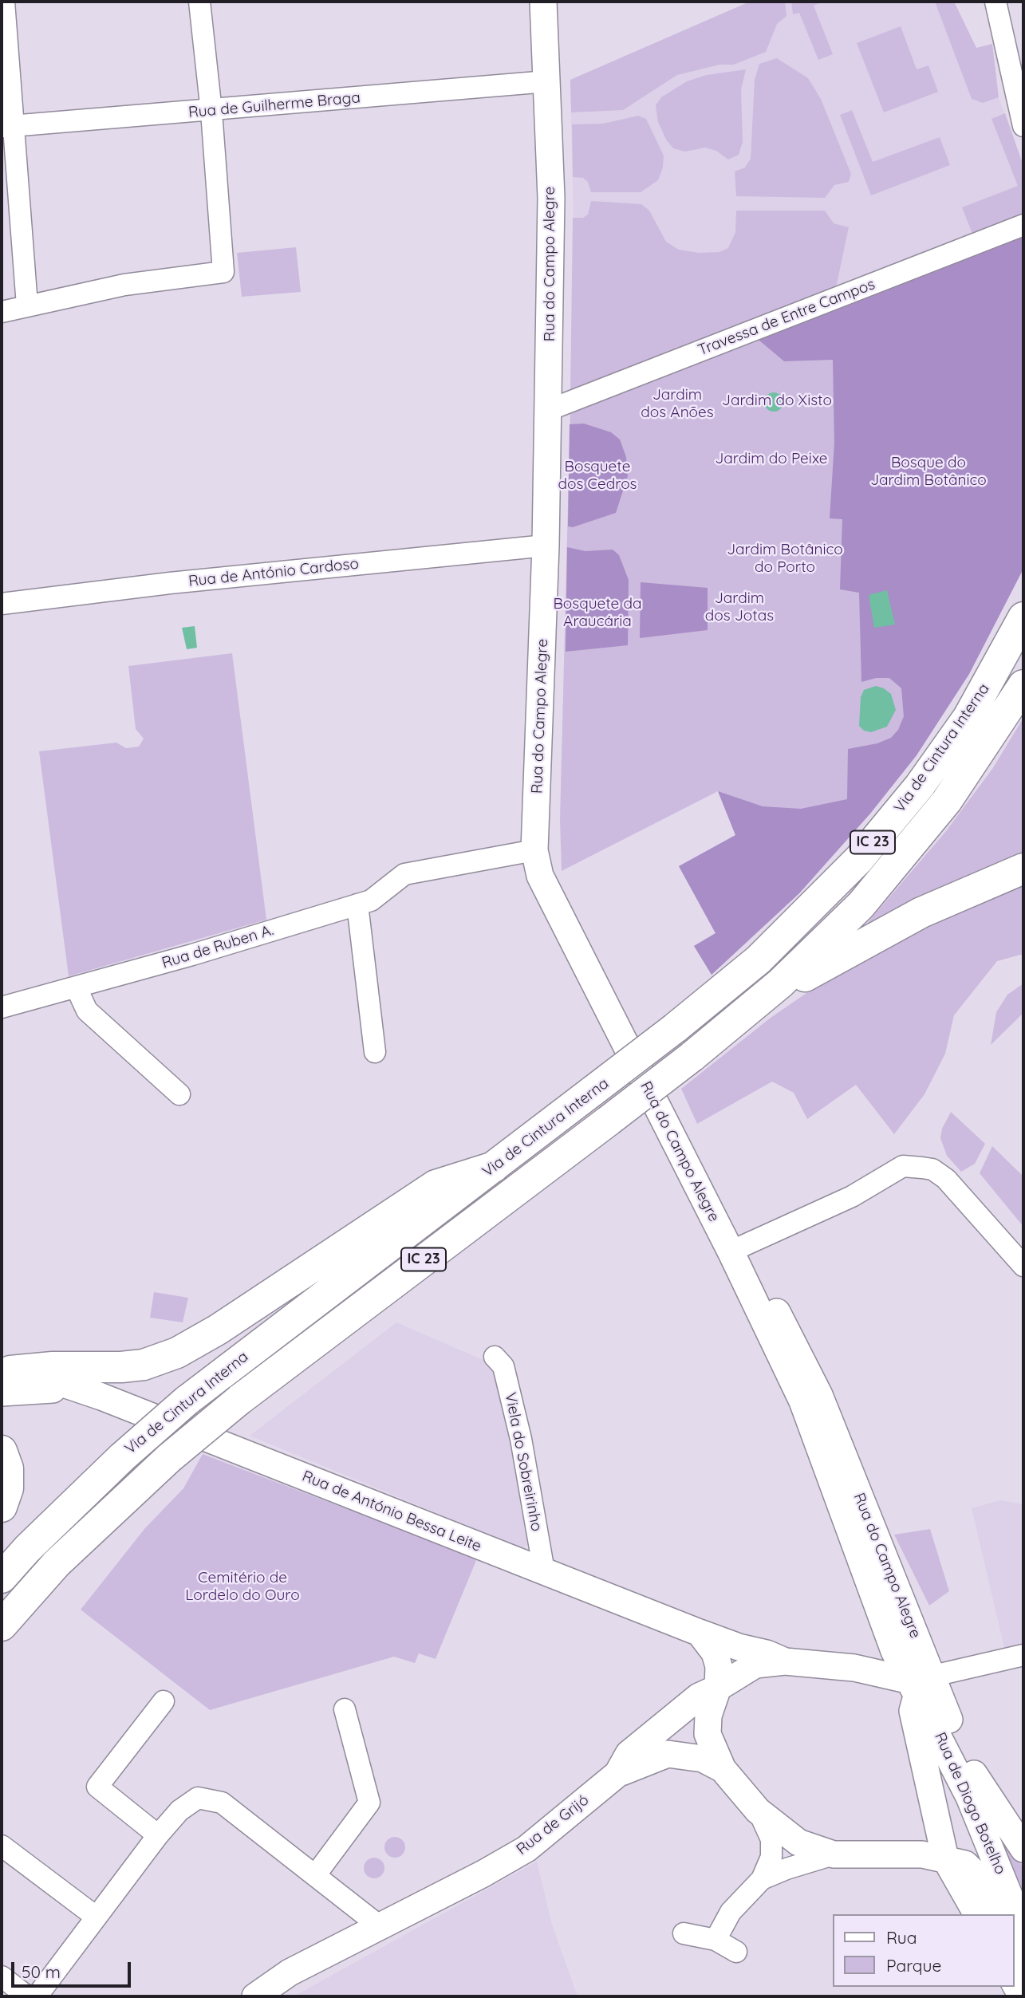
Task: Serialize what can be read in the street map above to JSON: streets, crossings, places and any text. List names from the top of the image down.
{
  "streets": {
    "highway": ["Via de Cintura Interna", "IC 23"],
    "main road": [
      "Rua do Campo Alegre",
      "Rua de António Bessa Leite",
      "Rua de Diogo Botelho",
      "Rua de Grijó"
    ],
    "street": [
      "Rua de Guilherme Braga",
      "Travessa de Entre Campos",
      "Rua de António Cardoso",
      "Rua de Ruben A.",
      "Viela do Sobreirinho"
    ]
  },
  "crossings": [
    ["Rua de Guilherme Braga", "Rua do Campo Alegre"],
    ["Rua do Campo Alegre", "Travessa de Entre Campos"],
    ["Rua do Campo Alegre", "Rua de António Cardoso"],
    ["Rua do Campo Alegre", "Rua de Ruben A."],
    ["Rua do Campo Alegre", "Rua de Diogo Botelho"],
    ["Viela do Sobreirinho", "Rua de António Bessa Leite"],
    ["Rua de António Bessa Leite", "Rua de Grijó"]
  ],
  "parks": [
    "Jardim dos Anões",
    "Jardim do Xisto",
    "Jardim do Peixe",
    "Bosque do Jardim Botânico",
    "Bosquete dos Cedros",
    "Jardim Botânico do Porto",
    "Jardim dos Jotas",
    "Bosquete da Araucária",
    "Cemitério de Lordelo do Ouro"
  ],
  "legend": ["Rua", "Parque"],
  "scale_bar": "50 m"
}
